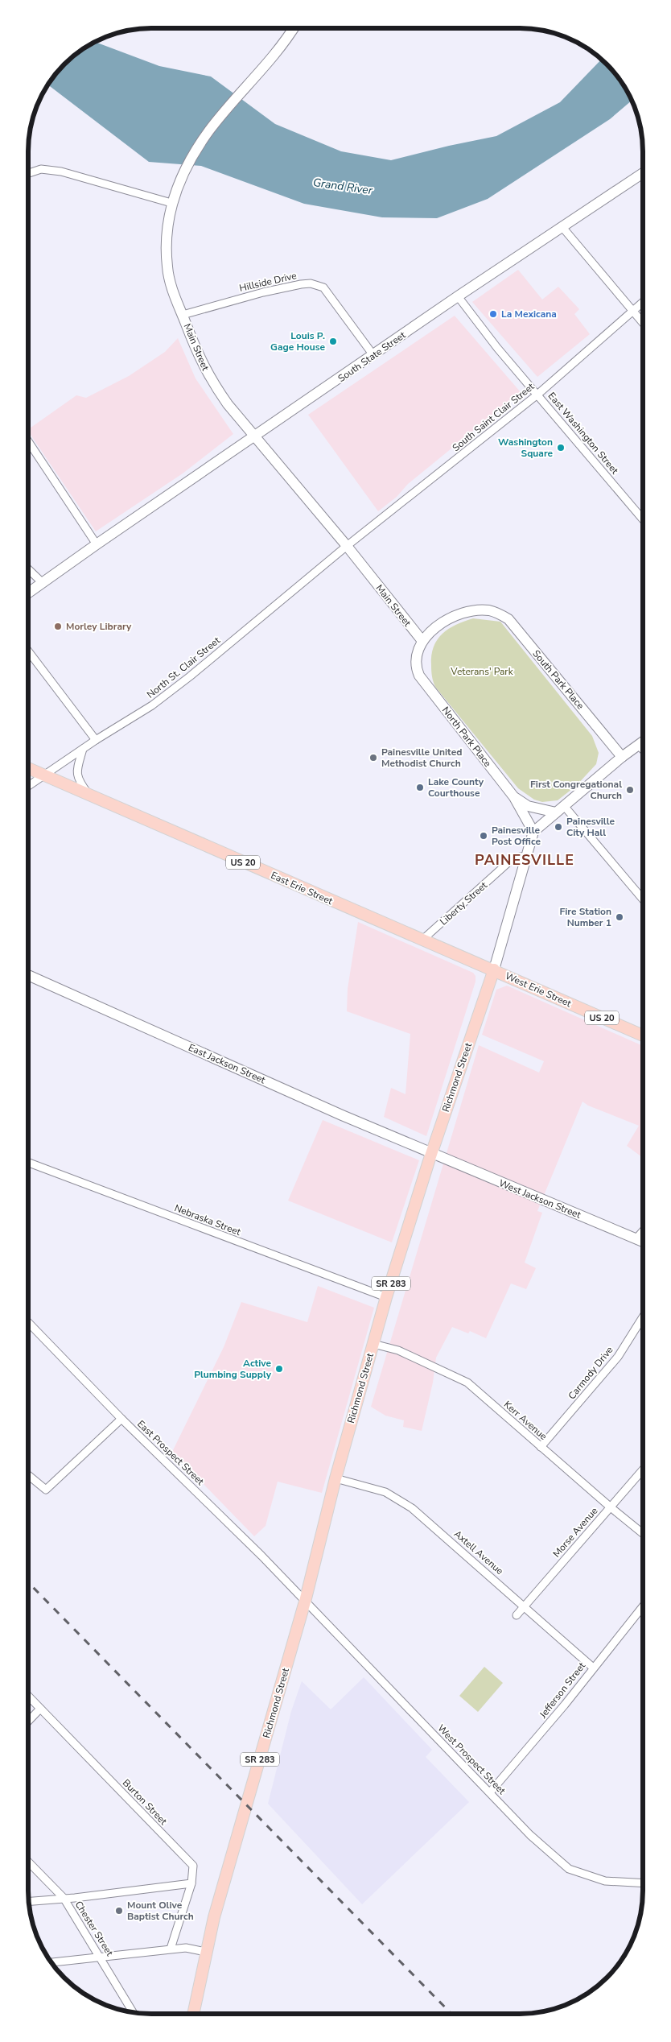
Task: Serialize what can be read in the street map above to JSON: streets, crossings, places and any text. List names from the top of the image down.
{
  "streets": {
    "main road": [
      "US 20",
      "East Erie Street",
      "West Erie Street",
      "Richmond Street",
      "SR 283"
    ],
    "street": [
      "Hillside Drive",
      "Main Street",
      "South State Street",
      "South Saint Clair Street",
      "East Washington Street",
      "North St. Clair Street",
      "South Park Place",
      "North Park Place",
      "Liberty Street",
      "East Jackson Street",
      "West Jackson Street",
      "Nebraska Street",
      "Carmody Drive",
      "Kerr Avenue",
      "East Prospect Street",
      "Morse Avenue",
      "Axtell Avenue",
      "Jefferson Street",
      "West Prospect Street",
      "Burton Street",
      "Chester Street"
    ]
  },
  "crossings": [
    ["Hillside Drive", "Main Street"],
    ["Hillside Drive", "South State Street"],
    ["Main Street", "South State Street"],
    ["Main Street", "South Saint Clair Street"],
    ["Main Street", "North St. Clair Street"],
    ["Main Street", "South Park Place"],
    ["Main Street", "North Park Place"],
    ["South State Street", "East Washington Street"],
    ["South Saint Clair Street", "East Washington Street"],
    ["South Saint Clair Street", "North St. Clair Street"],
    ["North St. Clair Street", "East Erie Street"],
    ["South Park Place", "North Park Place"],
    ["North Park Place", "Richmond Street"],
    ["East Erie Street", "Liberty Street"],
    ["East Erie Street", "West Erie Street"],
    ["East Erie Street", "Richmond Street"],
    ["Liberty Street", "Richmond Street"],
    ["West Erie Street", "Richmond Street"],
    ["East Jackson Street", "Richmond Street"],
    ["East Jackson Street", "West Jackson Street"],
    ["Richmond Street", "West Jackson Street"],
    ["Richmond Street", "Nebraska Street"],
    ["Richmond Street", "Kerr Avenue"],
    ["Richmond Street", "East Prospect Street"],
    ["Richmond Street", "Axtell Avenue"],
    ["Richmond Street", "West Prospect Street"],
    ["Carmody Drive", "Kerr Avenue"],
    ["Kerr Avenue", "Morse Avenue"],
    ["East Prospect Street", "West Prospect Street"],
    ["Morse Avenue", "Axtell Avenue"],
    ["Axtell Avenue", "Jefferson Street"],
    ["Jefferson Street", "West Prospect Street"]
  ],
  "districts": ["PAINESVILLE"],
  "water": ["Grand River"],
  "parks": ["Veterans' Park"],
  "places": [
    "La Mexicana",
    "Louis P. Gage House",
    "Washington Square",
    "Morley Library",
    "Painesville United Methodist Church",
    "Lake County Courthouse",
    "First Congregational Church",
    "Painesville City Hall",
    "Painesville Post Office",
    "Fire Station Number 1",
    "Active Plumbing Supply",
    "Mount Olive Baptist Church"
  ]
}
